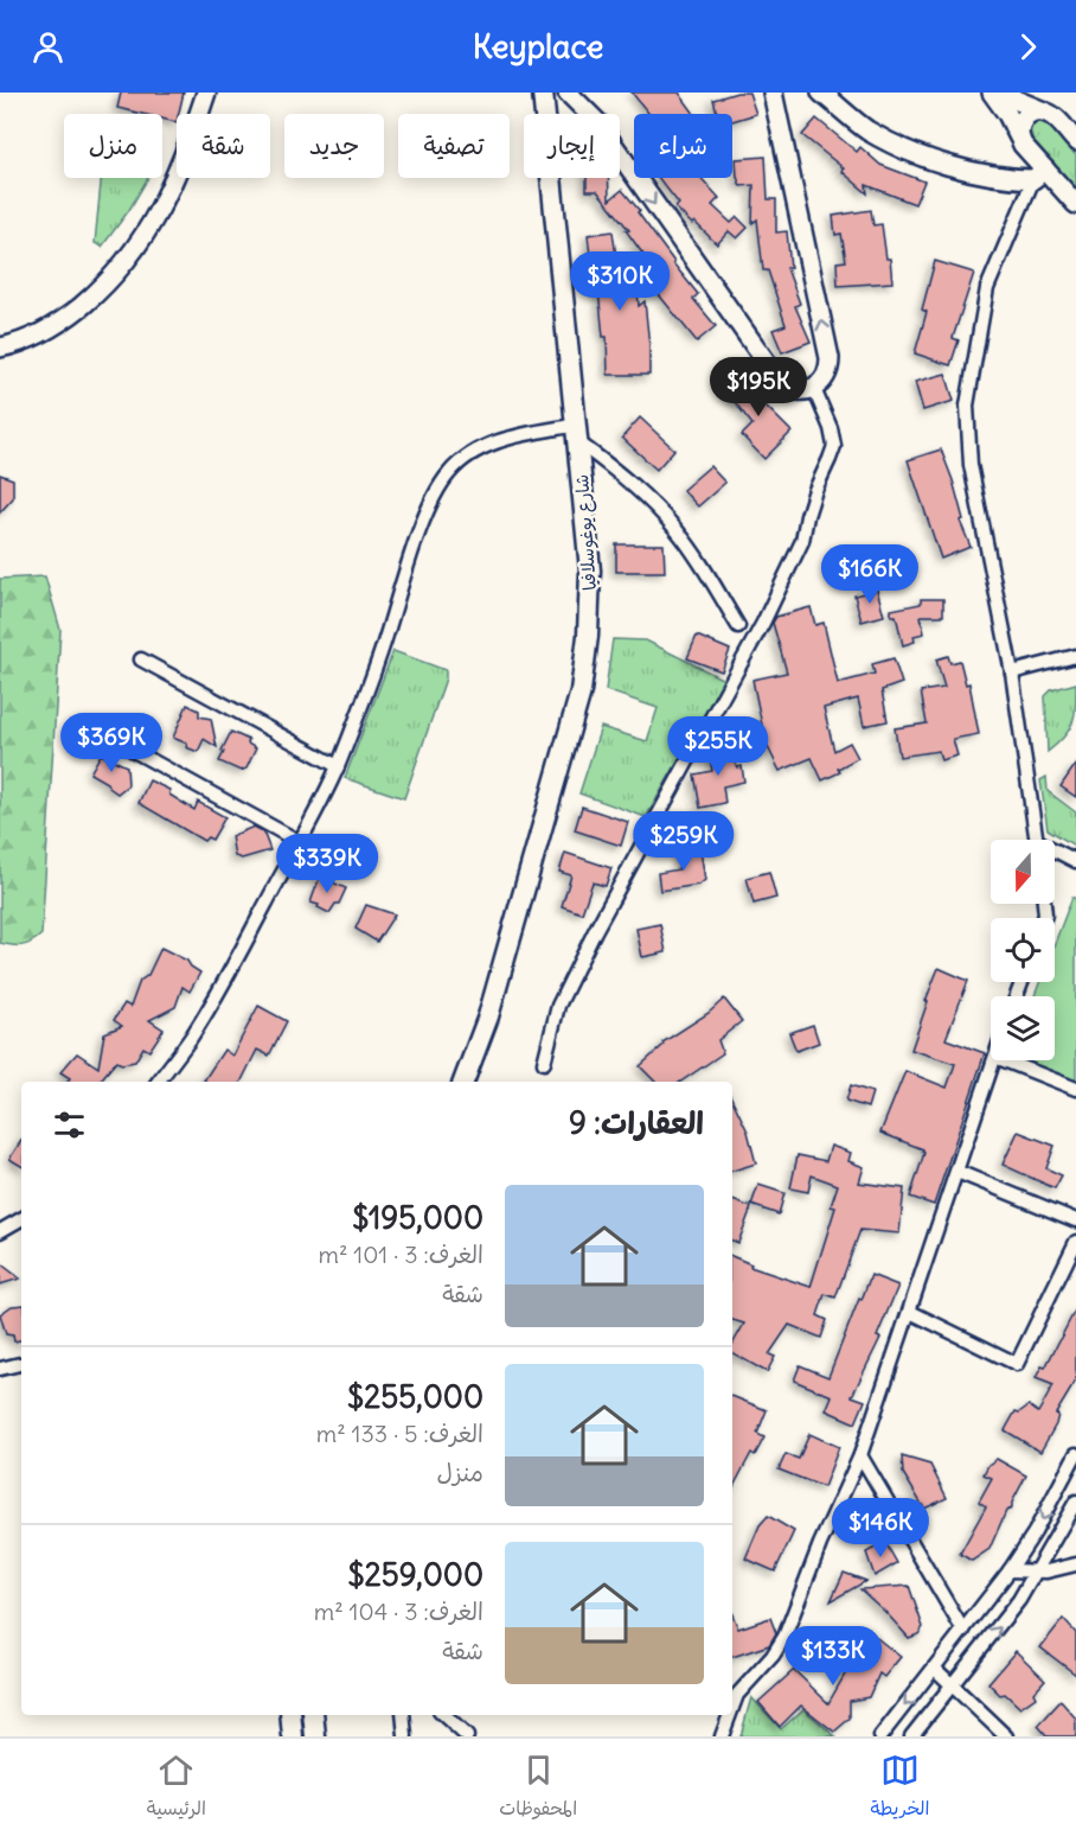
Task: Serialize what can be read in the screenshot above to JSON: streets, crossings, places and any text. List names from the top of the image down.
{
  "streets": {
    "main road": ["شارع يوغوسلافيا"]
  },
  "north": "bottom",
  "page": {
    "header": "Keyplace",
    "chip": [
      "شراء",
      "إيجار",
      "تصفية",
      "جديد",
      "شقة",
      "منزل"
    ],
    "price": [
      "$310K",
      "$195K",
      "$166K",
      "$369K",
      "$255K",
      "$259K",
      "$339K",
      "$146K",
      "$133K"
    ],
    "heading": "العقارات: 9",
    "list": [
      {
        "name": "$195,000",
        "note": "الغرف: 3 · 101 m² · شقة"
      },
      {
        "name": "$255,000",
        "note": "الغرف: 5 · 133 m² · منزل"
      },
      {
        "name": "$259,000",
        "note": "الغرف: 3 · 104 m² · شقة"
      }
    ],
    "tabs": ["الخريطة", "المحفوظات", "الرئيسية"]
  }
}
